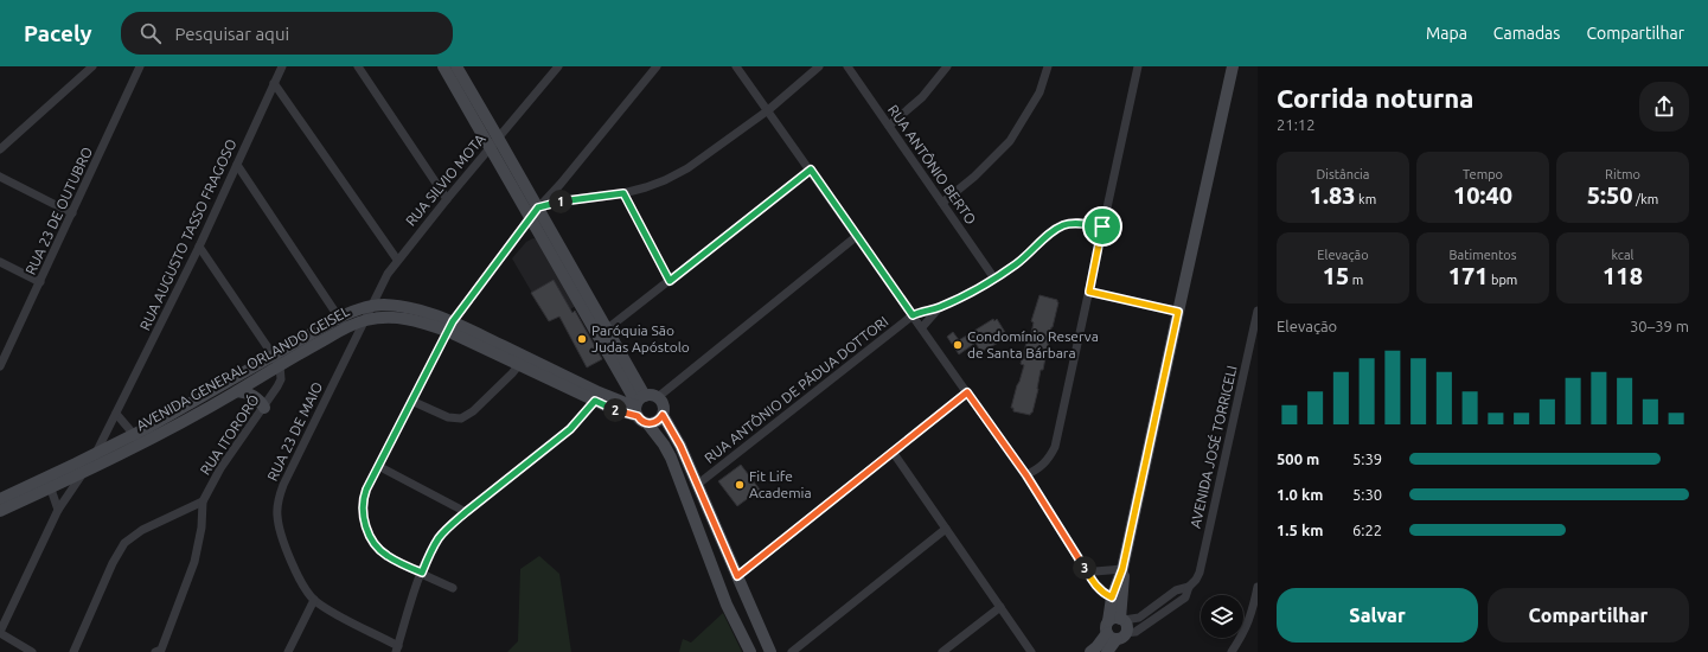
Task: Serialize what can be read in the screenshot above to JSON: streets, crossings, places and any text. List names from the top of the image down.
{
  "streets": {
    "street": [
      "RUA ANTÔNIO BERTO",
      "RUA SILVIO MOTA",
      "RUA 23 DE OUTUBRO",
      "RUA AUGUSTO TASSO FRAGOSO",
      "AVENIDA GENERAL ORLANDO GEISEL",
      "RUA ANTÔNIO DE PÁDUA DOTTORI",
      "RUA 23 DE MAIO",
      "RUA ITORORÓ",
      "AVENIDA JOSÉ TORRICELI"
    ]
  },
  "crossings": [
    ["RUA ANTÔNIO BERTO", "RUA ANTÔNIO DE PÁDUA DOTTORI"],
    ["RUA SILVIO MOTA", "AVENIDA GENERAL ORLANDO GEISEL"],
    ["RUA SILVIO MOTA", "RUA 23 DE MAIO"],
    ["RUA AUGUSTO TASSO FRAGOSO", "AVENIDA GENERAL ORLANDO GEISEL"],
    ["AVENIDA GENERAL ORLANDO GEISEL", "RUA 23 DE MAIO"],
    ["AVENIDA GENERAL ORLANDO GEISEL", "RUA ITORORÓ"]
  ],
  "places": ["Paróquia São Judas Apóstolo", "Condomínio Reserva de Santa Bárbara", "Fit Life Academia"],
  "page": {
    "header": "Pacely",
    "search": "Pesquisar aqui",
    "nav": ["Mapa", "Camadas", "Compartilhar"],
    "heading": ["Corrida noturna", "21:12"],
    "stats": [
      ["Distância", "1.83 km"],
      ["Tempo", "10:40"],
      ["Ritmo", "5:50 /km"],
      ["Elevação", "15 m"],
      ["Batimentos", "171 bpm"],
      ["kcal", "118"]
    ],
    "pins": ["1", "2", "3"],
    "chart": ["Elevação", "30–39 m"],
    "list": [
      {
        "name": "500 m",
        "note": "5:39"
      },
      {
        "name": "1.0 km",
        "note": "5:30"
      },
      {
        "name": "1.5 km",
        "note": "6:22"
      }
    ],
    "buttons": ["Salvar", "Compartilhar"]
  }
}
